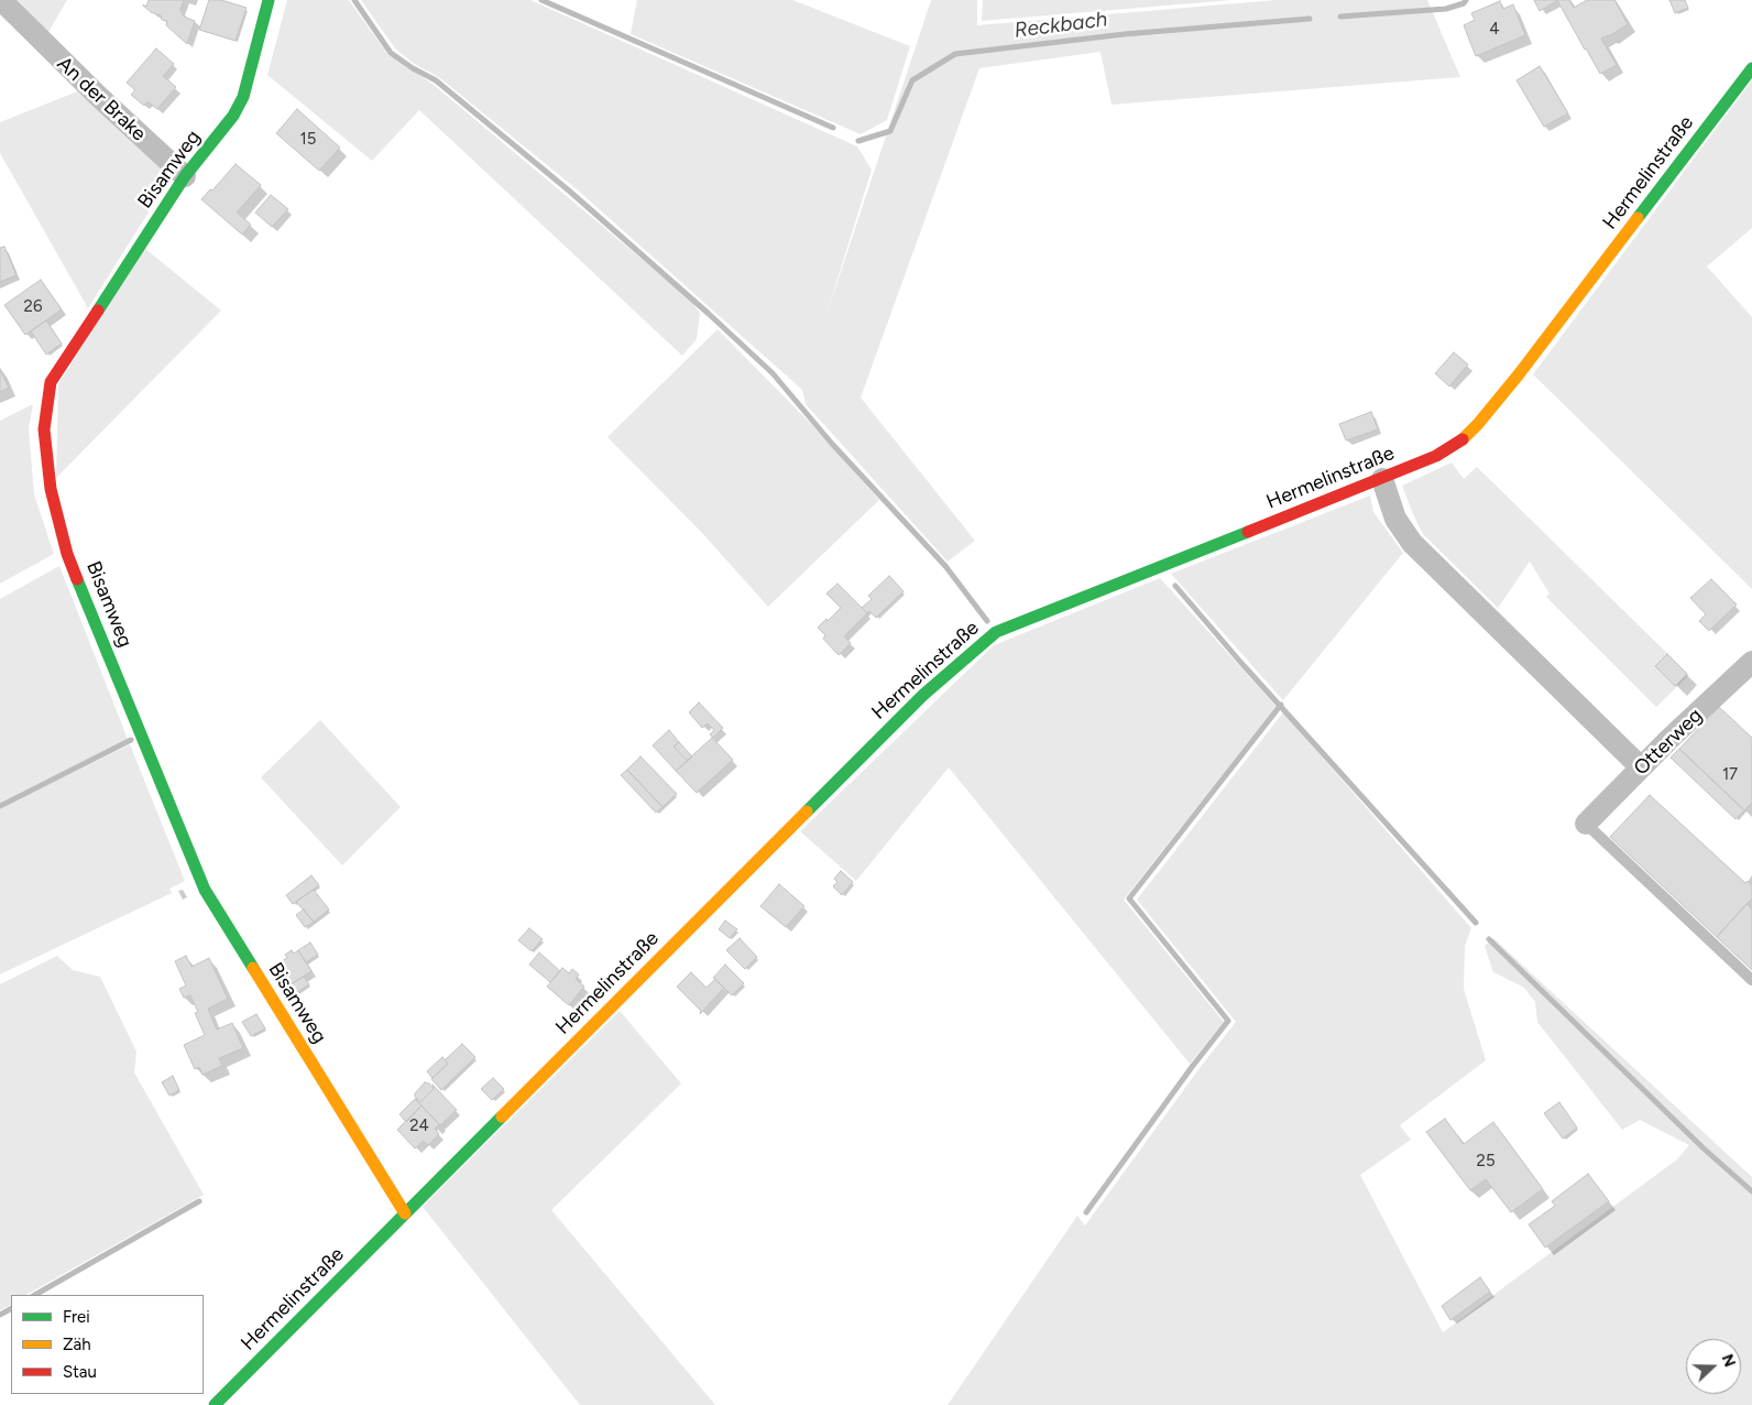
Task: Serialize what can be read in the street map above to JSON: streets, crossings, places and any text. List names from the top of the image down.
{
  "streets": {
    "street": [
      "An der Brake",
      "Bisamweg",
      "Hermelinstraße",
      "Otterweg"
    ]
  },
  "crossings": [
    ["An der Brake", "Bisamweg"],
    ["Bisamweg", "Hermelinstraße"]
  ],
  "water": ["Reckbach"],
  "house_numbers": [
    "4",
    "15",
    "26",
    "17",
    "24",
    "25"
  ],
  "legend": ["Frei", "Zäh", "Stau"],
  "north": "right"
}
